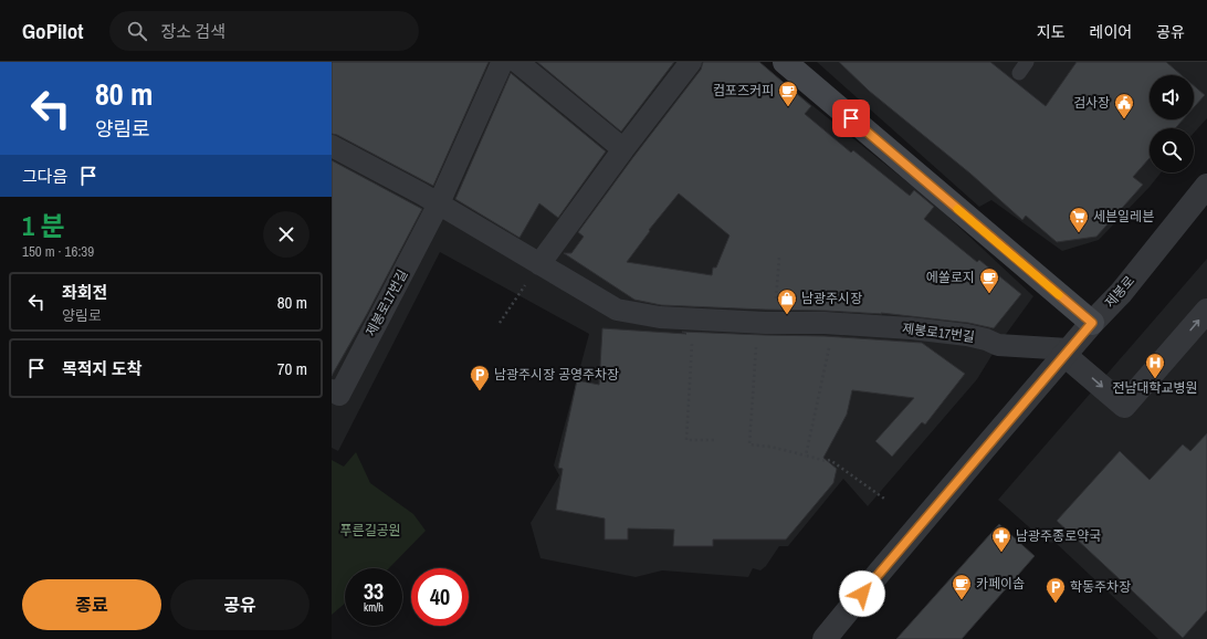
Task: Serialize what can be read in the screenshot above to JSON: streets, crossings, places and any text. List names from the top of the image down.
{
  "streets": {
    "street": ["제봉로", "제봉로17번길"]
  },
  "crossings": [
    ["제봉로", "제봉로17번길"]
  ],
  "parks": ["푸른길공원"],
  "places": {
    "cafe": ["컴포즈커피", "에쏠로지", "카페이솝"],
    "public building": ["검사장"],
    "supermarket": ["세븐일레븐"],
    "shop": ["남광주시장"],
    "hospital": ["전남대학교병원"],
    "parking": ["남광주시장 공영주차장", "학동주차장"],
    "pharmacy": ["남광주종로약국"]
  },
  "page": {
    "header": "GoPilot",
    "search": "장소 검색",
    "nav": ["지도", "레이어", "공유"],
    "turn": ["80 m", "양림로"],
    "then": "그다음",
    "heading": ["1 분", "150 m · 16:39"],
    "list": [
      {
        "name": "좌회전",
        "note": "양림로",
        "value": "80 m"
      },
      {
        "name": "목적지 도착",
        "value": "70 m"
      }
    ],
    "speed": "33 km/h",
    "limit": "40",
    "buttons": ["종료", "공유"]
  }
}
